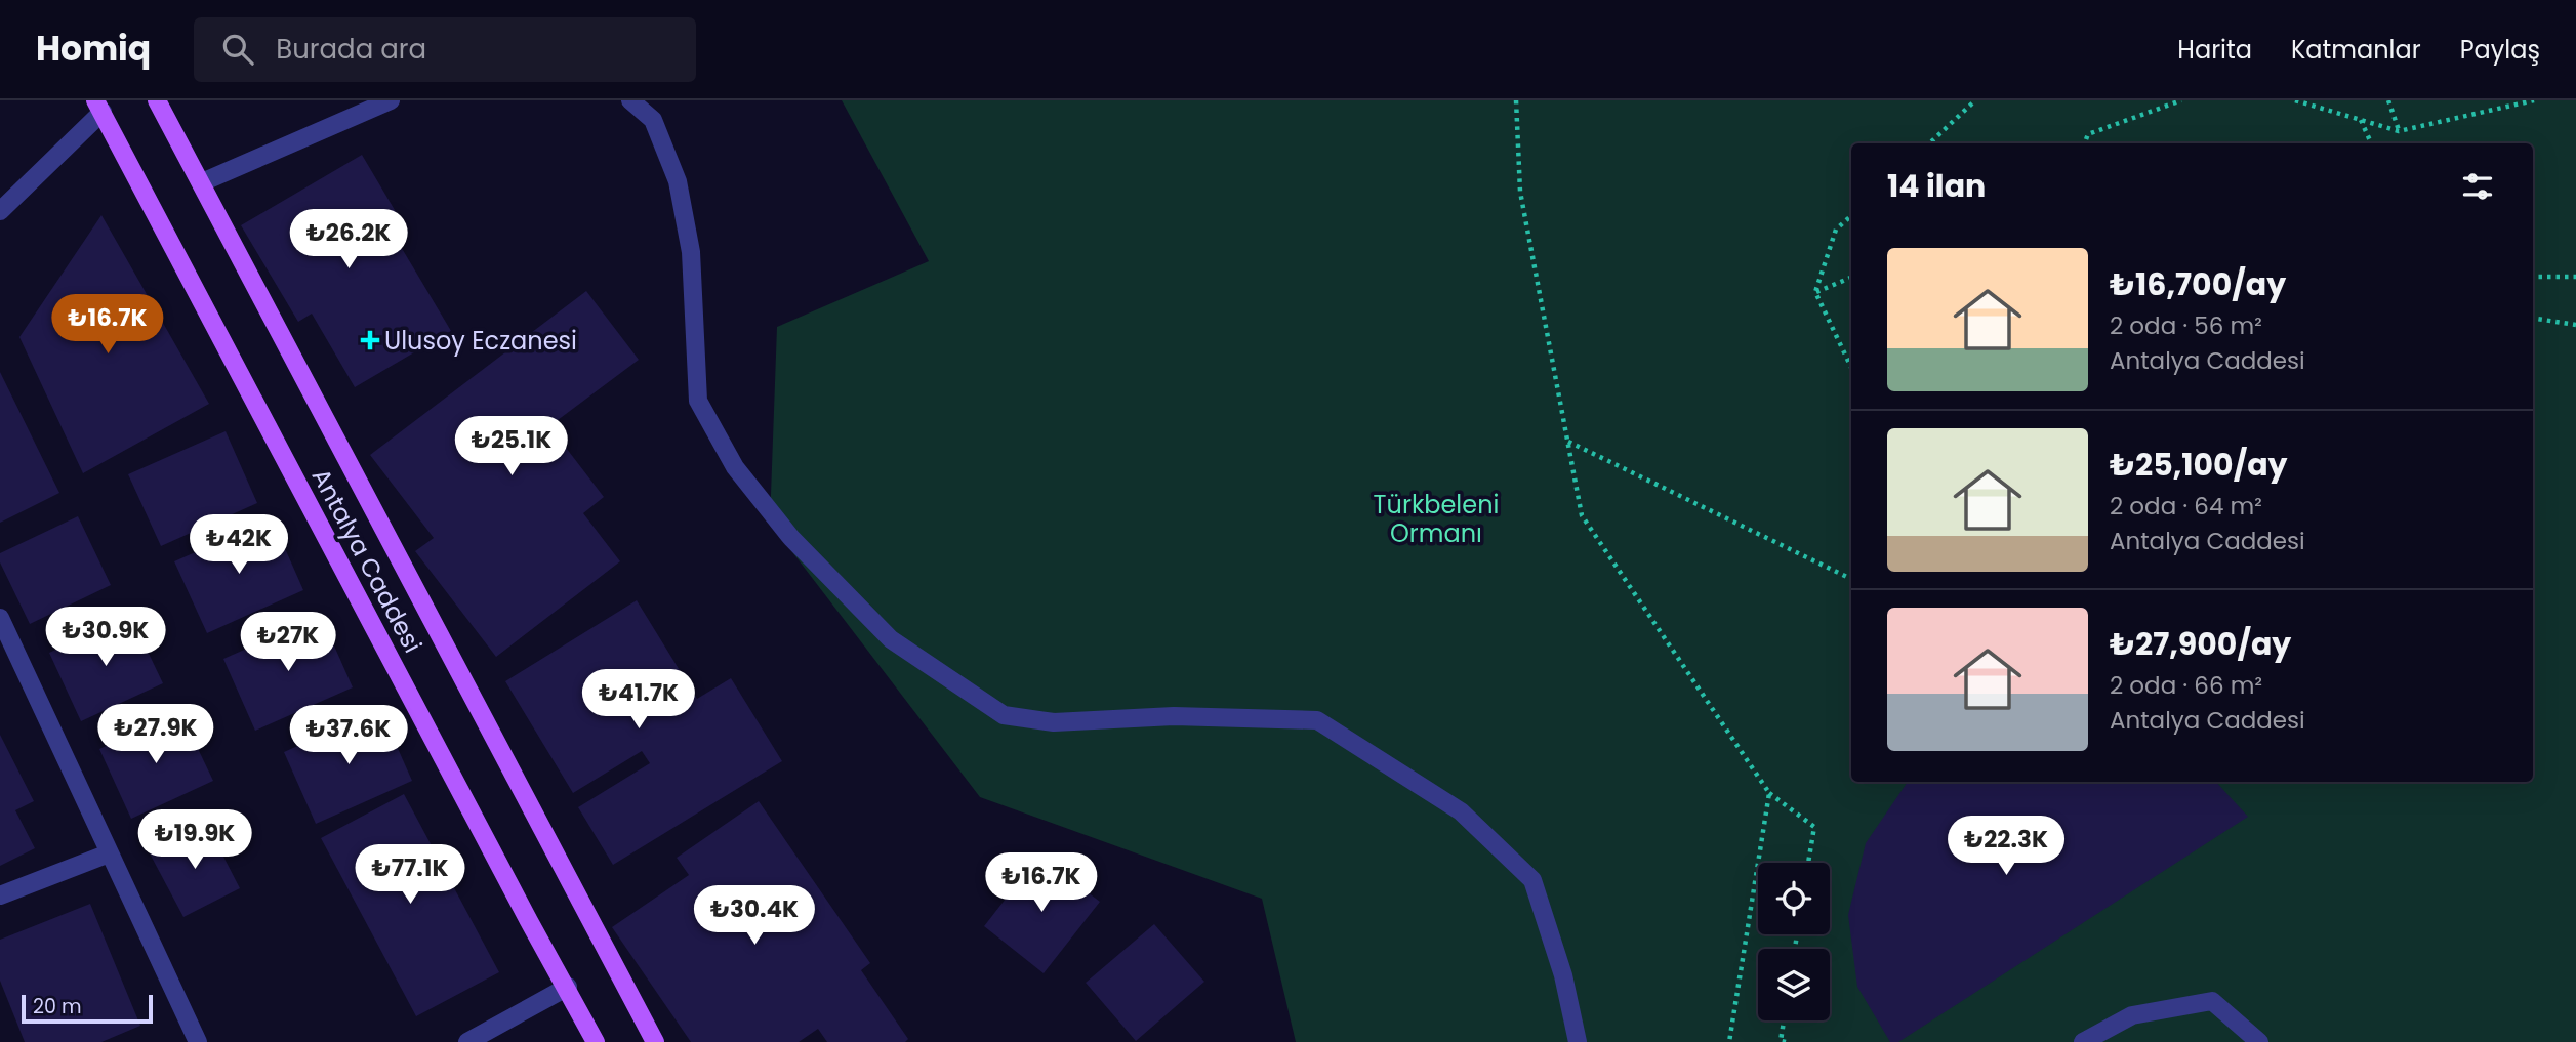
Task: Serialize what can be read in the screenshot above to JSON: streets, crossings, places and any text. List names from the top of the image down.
{
  "streets": {
    "main road": ["Antalya Caddesi"]
  },
  "parks": ["Türkbeleni Ormanı"],
  "places": {
    "health": ["Ulusoy Eczanesi"]
  },
  "scale_bar": "20 m",
  "page": {
    "header": "Homiq",
    "search": "Burada ara",
    "nav": ["Harita", "Katmanlar", "Paylaş"],
    "heading": "14 ilan",
    "price": [
      "₺26.2K",
      "₺16.7K",
      "₺25.1K",
      "₺42K",
      "₺30.9K",
      "₺27K",
      "₺41.7K",
      "₺27.9K",
      "₺37.6K",
      "₺19.9K",
      "₺22.3K",
      "₺77.1K",
      "₺16.7K",
      "₺30.4K"
    ],
    "list": [
      {
        "name": "₺16,700/ay",
        "note": "2 oda · 56 m² · Antalya Caddesi"
      },
      {
        "name": "₺25,100/ay",
        "note": "2 oda · 64 m² · Antalya Caddesi"
      },
      {
        "name": "₺27,900/ay",
        "note": "2 oda · 66 m² · Antalya Caddesi"
      }
    ],
    "scale": "20 m"
  }
}
